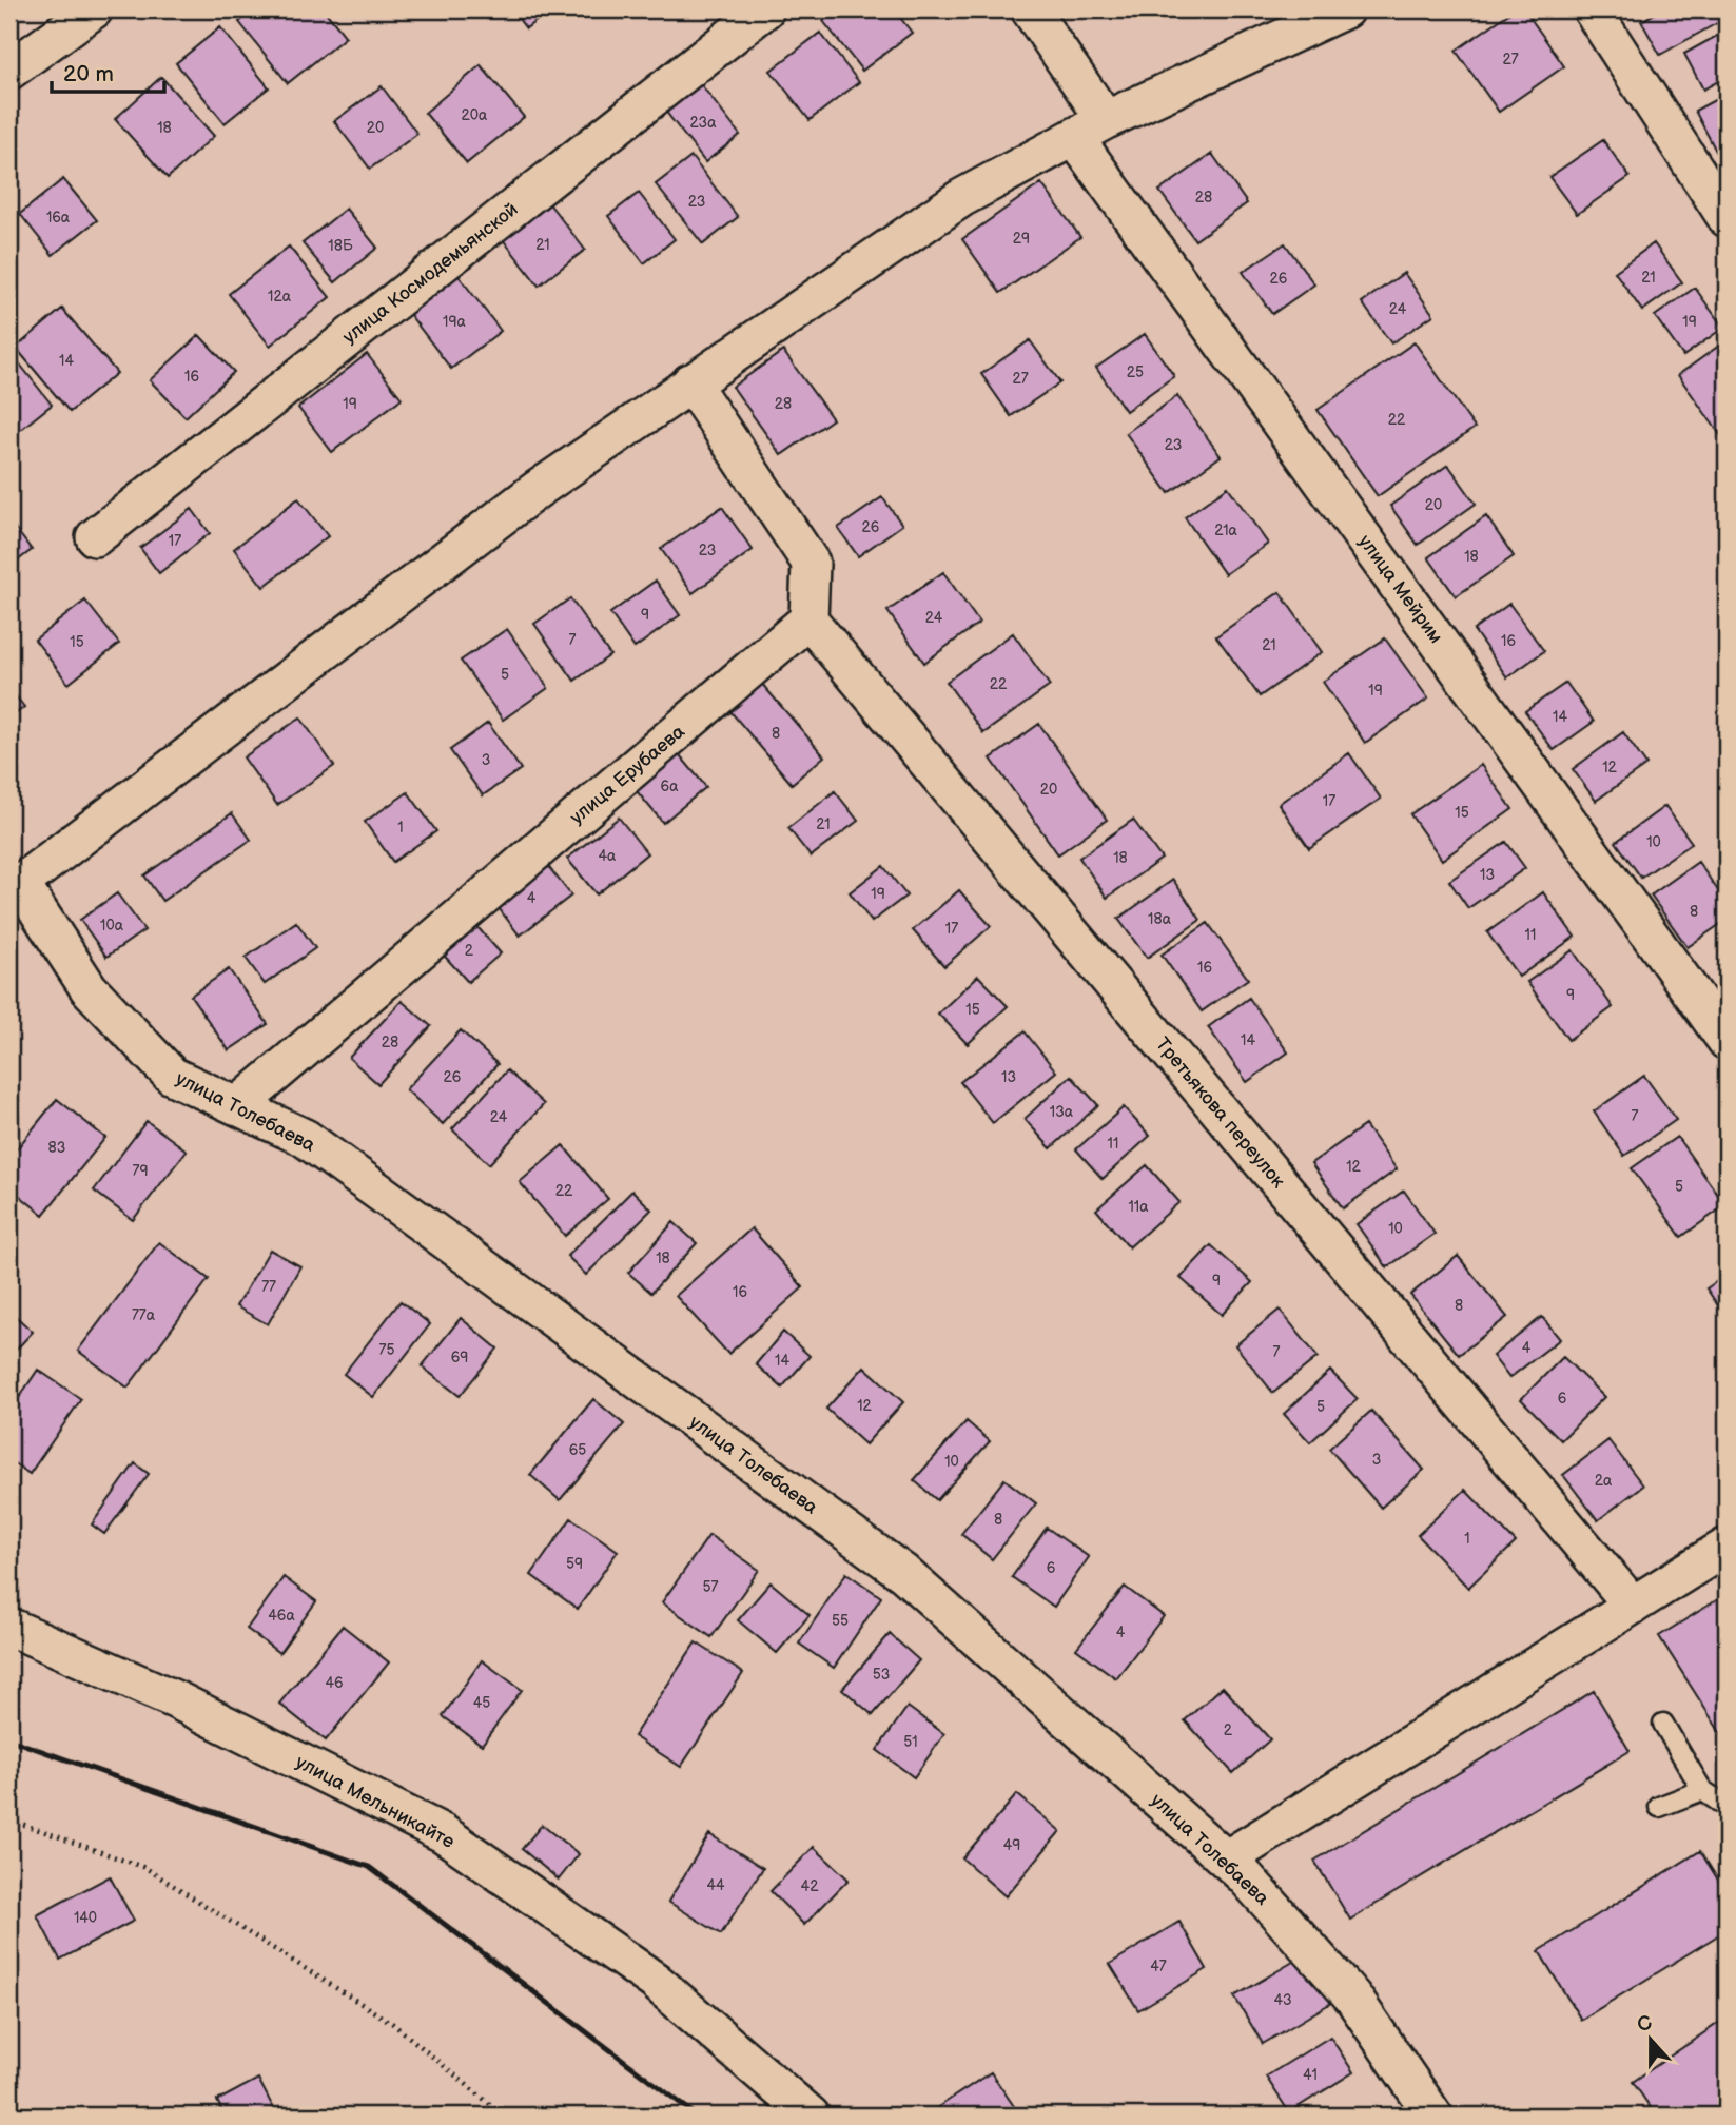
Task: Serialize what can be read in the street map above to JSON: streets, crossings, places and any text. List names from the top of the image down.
{
  "streets": {
    "street": [
      "улица Космодемьянской",
      "улица Мейрим",
      "улица Ерубаева",
      "улица Толебаева",
      "Третьякова переулок",
      "улица Мельникайте"
    ]
  },
  "crossings": [
    ["улица Ерубаева", "улица Толебаева"],
    ["улица Ерубаева", "Третьякова переулок"]
  ],
  "house_numbers": [
    "27",
    "20а",
    "23а",
    "18",
    "20",
    "28",
    "23",
    "16а",
    "29",
    "21",
    "18Б",
    "21",
    "26",
    "12а",
    "24",
    "19а",
    "19",
    "14",
    "25",
    "16",
    "27",
    "19",
    "28",
    "22",
    "23",
    "20",
    "26",
    "21а",
    "17",
    "23",
    "18",
    "9",
    "24",
    "7",
    "16",
    "15",
    "21",
    "5",
    "22",
    "19",
    "14",
    "8",
    "3",
    "12",
    "6а",
    "20",
    "17",
    "15",
    "21",
    "1",
    "10",
    "4а",
    "18",
    "13",
    "19",
    "4",
    "8",
    "18а",
    "10а",
    "17",
    "11",
    "2",
    "16",
    "9",
    "15",
    "14",
    "28",
    "26",
    "13",
    "13а",
    "7",
    "24",
    "11",
    "83",
    "12",
    "79",
    "5",
    "22",
    "11а",
    "10",
    "18",
    "9",
    "77",
    "16",
    "8",
    "77а",
    "4",
    "75",
    "7",
    "69",
    "14",
    "6",
    "12",
    "5",
    "65",
    "3",
    "10",
    "2а",
    "8",
    "1",
    "59",
    "6",
    "57",
    "46а",
    "55",
    "4",
    "53",
    "46",
    "45",
    "2",
    "51",
    "49",
    "44",
    "42",
    "140",
    "47",
    "43",
    "41"
  ],
  "scale_bar": "20 m",
  "north": "top"
}
